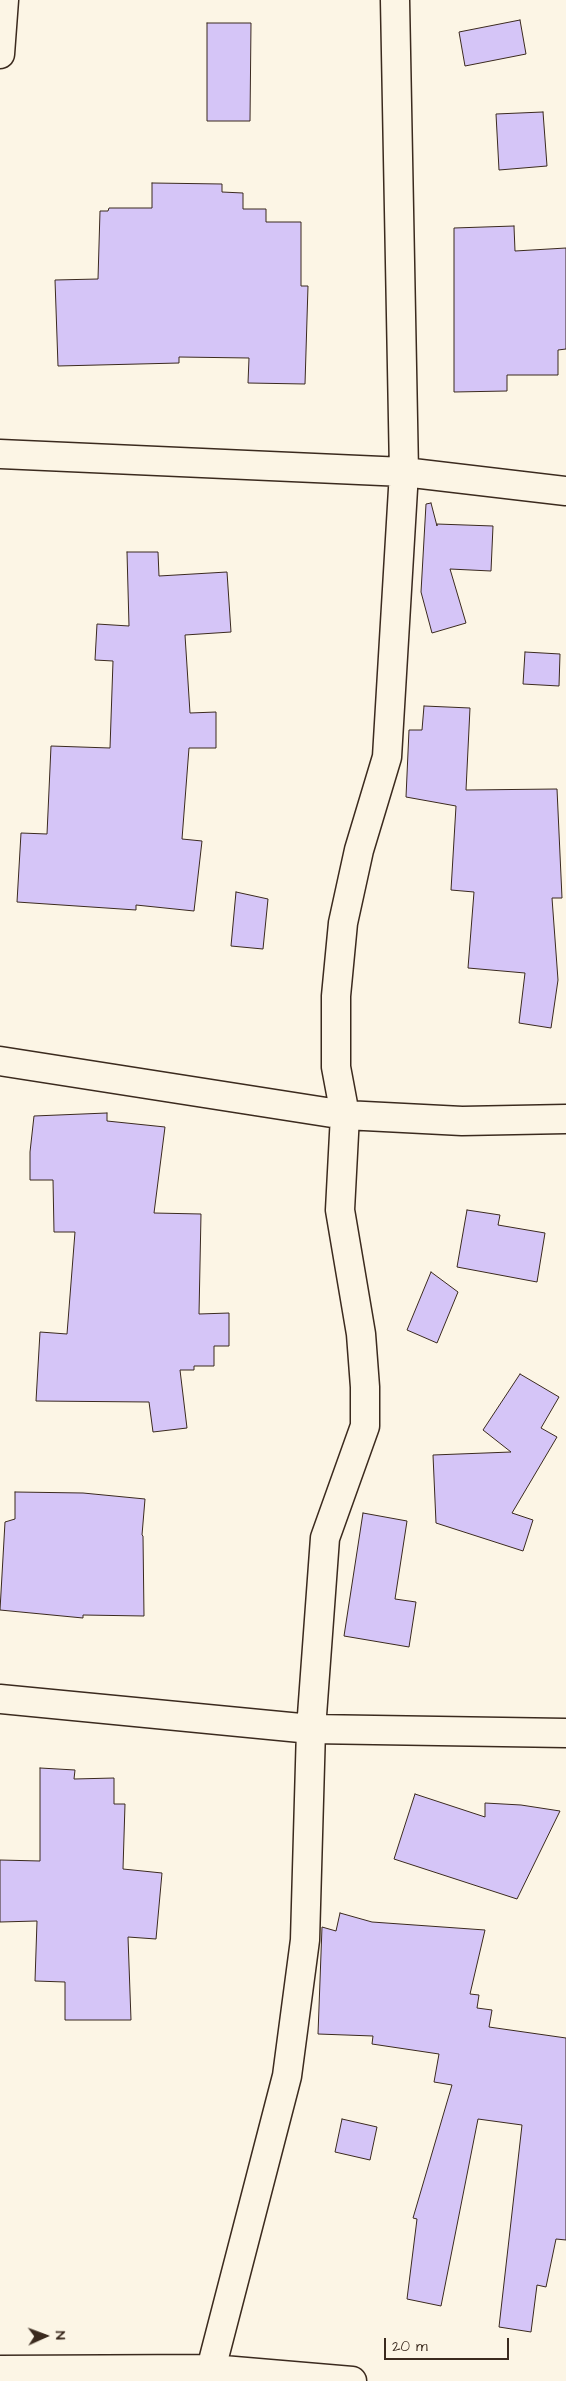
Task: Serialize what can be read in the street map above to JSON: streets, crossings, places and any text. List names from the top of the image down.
{
  "scale_bar": "20 m",
  "north": "right"
}
